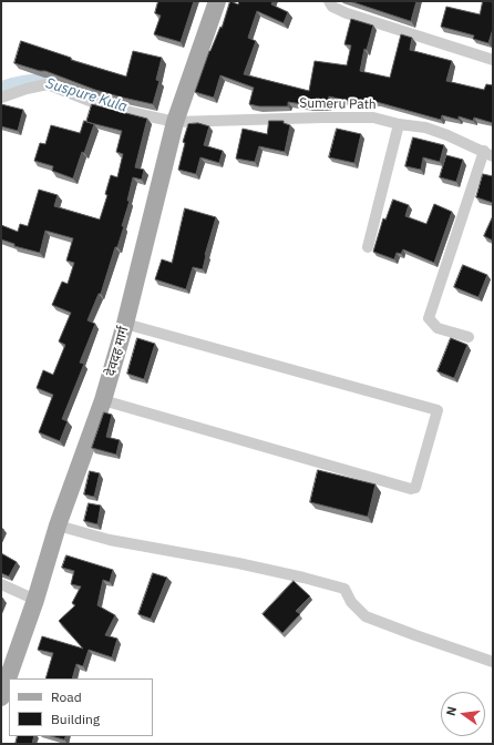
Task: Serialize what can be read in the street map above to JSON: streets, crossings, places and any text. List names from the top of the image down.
{
  "streets": {
    "main road": ["देवदह मार्ग"],
    "street": ["Sumeru Path"]
  },
  "crossings": [
    ["Sumeru Path", "देवदह मार्ग"]
  ],
  "water": ["Suspure Kula"],
  "legend": ["Road", "Building"],
  "north": "left"
}
